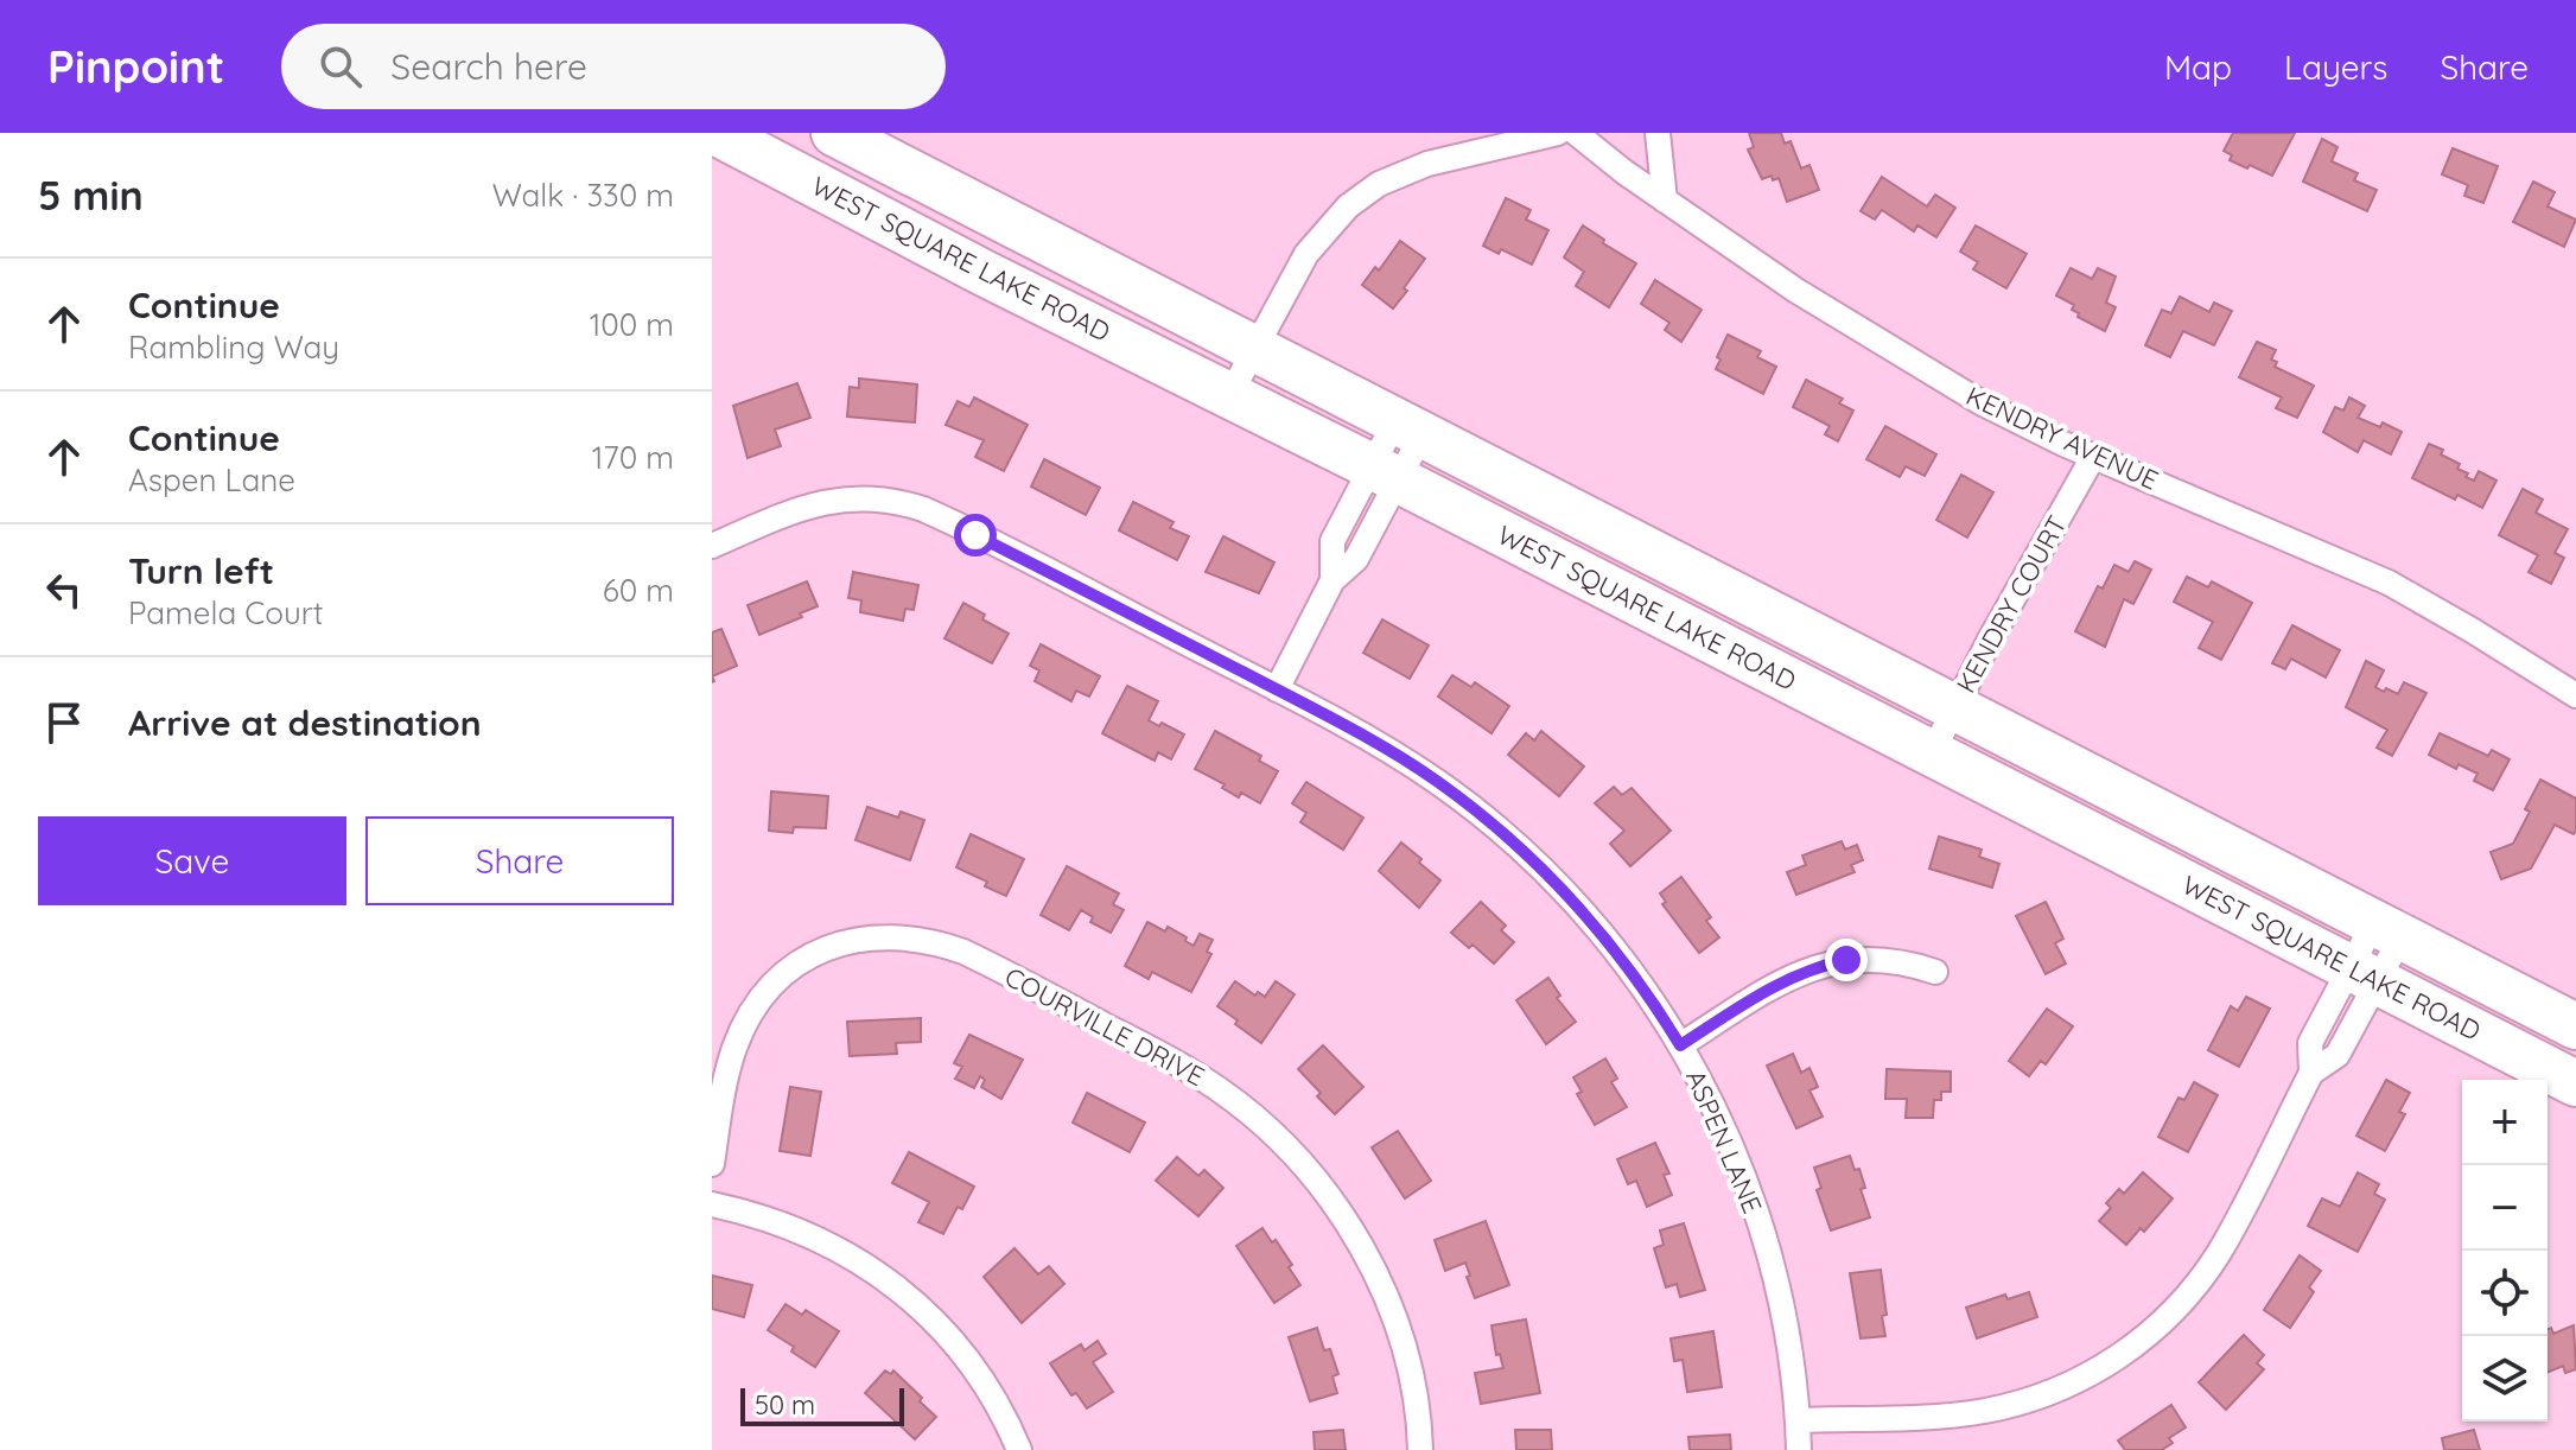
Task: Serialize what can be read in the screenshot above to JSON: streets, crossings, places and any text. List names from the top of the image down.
{
  "streets": {
    "highway": ["WEST SQUARE LAKE ROAD"],
    "street": [
      "KENDRY AVENUE",
      "KENDRY COURT",
      "COURVILLE DRIVE",
      "ASPEN LANE"
    ]
  },
  "crossings": [
    ["WEST SQUARE LAKE ROAD", "KENDRY COURT"],
    ["KENDRY AVENUE", "KENDRY COURT"]
  ],
  "scale_bar": "50 m",
  "page": {
    "header": "Pinpoint",
    "search": "Search here",
    "nav": ["Map", "Layers", "Share"],
    "heading": ["5 min", "Walk · 330 m"],
    "list": [
      ["Continue", "Rambling Way", "100 m"],
      ["Continue", "Aspen Lane", "170 m"],
      ["Turn left", "Pamela Court", "60 m"],
      "Arrive at destination"
    ],
    "buttons": ["Save", "Share"],
    "map_buttons": ["+", "−"],
    "scale": "50 m"
  }
}
